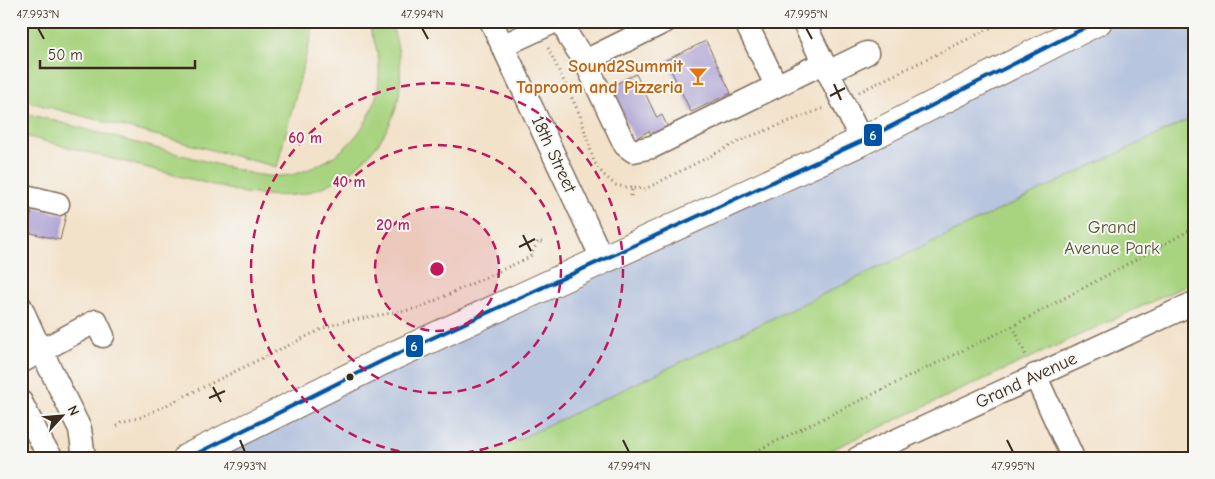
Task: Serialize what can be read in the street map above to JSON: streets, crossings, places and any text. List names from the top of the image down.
{
  "streets": {
    "street": ["18th Street", "Grand Avenue"]
  },
  "parks": ["Grand Avenue Park"],
  "places": {
    "bar": ["Sound2Summit Taproom and Pizzeria"]
  },
  "lines": ["transit line 6"],
  "scale_bar": "50 m",
  "north": "top right",
  "coordinates": ["47.993°N", "47.994°N", "47.995°N"],
  "rings": ["60 m", "40 m", "20 m"]
}
